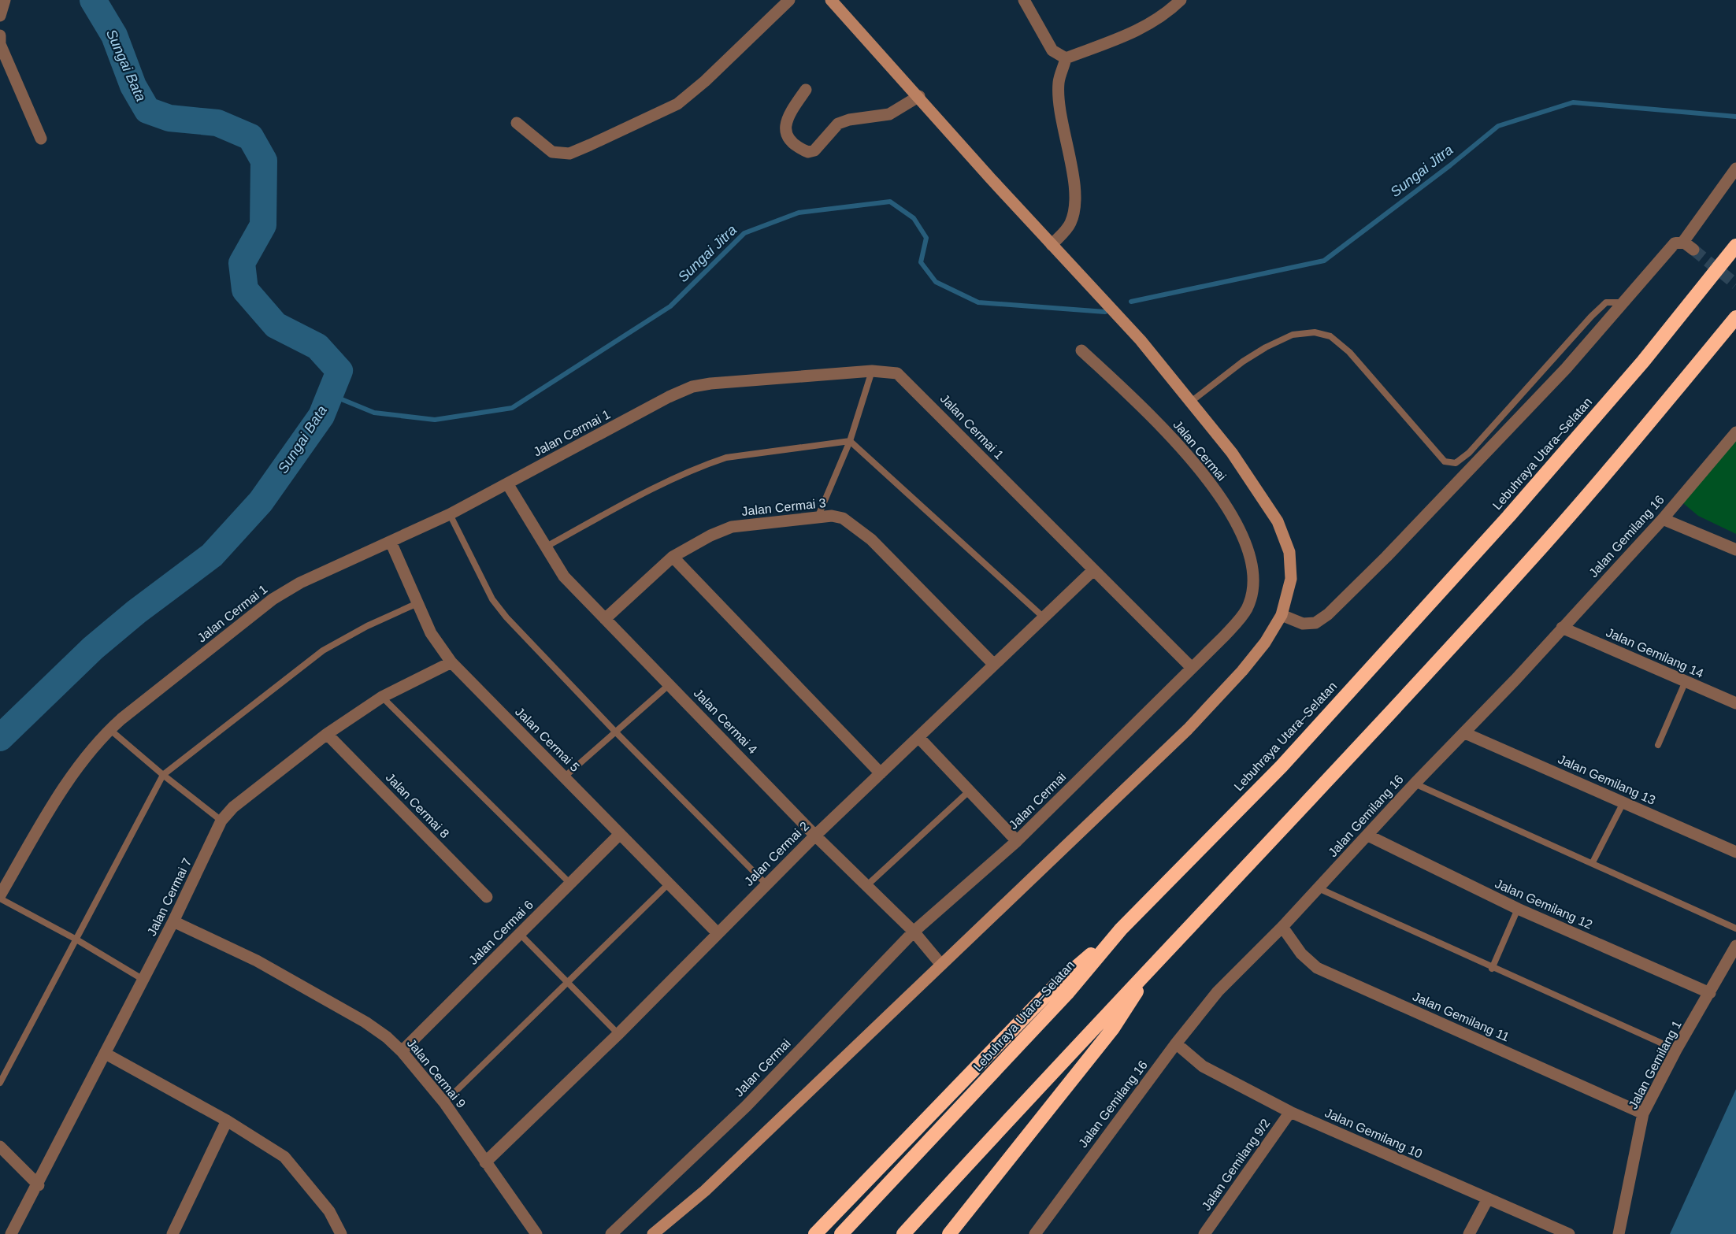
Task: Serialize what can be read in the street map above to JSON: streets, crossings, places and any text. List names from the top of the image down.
{
  "streets": {
    "highway": ["Lebuhraya Utara–Selatan"],
    "street": [
      "Jalan Cermai 1",
      "Jalan Cermai",
      "Jalan Cermai 3",
      "Jalan Gemilang 16",
      "Jalan Gemilang 14",
      "Jalan Cermai 4",
      "Jalan Cermai 5",
      "Jalan Gemilang 13",
      "Jalan Cermai 8",
      "Jalan Cermai 2",
      "Jalan Cermai 7",
      "Jalan Gemilang 12",
      "Jalan Cermai 6",
      "Jalan Gemilang 11",
      "Jalan Gemilang 1",
      "Jalan Cermai 9",
      "Jalan Gemilang 10",
      "Jalan Gemilang 9/2"
    ]
  },
  "crossings": [
    ["Jalan Cermai 1", "Jalan Cermai"],
    ["Jalan Cermai 1", "Jalan Cermai 4"],
    ["Jalan Cermai 1", "Jalan Cermai 5"],
    ["Jalan Cermai 1", "Jalan Cermai 2"],
    ["Jalan Cermai", "Jalan Cermai 4"],
    ["Jalan Cermai 3", "Jalan Cermai 4"],
    ["Jalan Cermai 3", "Jalan Cermai 2"],
    ["Jalan Gemilang 16", "Jalan Gemilang 14"],
    ["Jalan Gemilang 16", "Jalan Gemilang 13"],
    ["Jalan Gemilang 16", "Jalan Gemilang 12"],
    ["Jalan Gemilang 16", "Jalan Gemilang 11"],
    ["Jalan Gemilang 16", "Jalan Gemilang 10"],
    ["Jalan Cermai 4", "Jalan Cermai 2"],
    ["Jalan Cermai 5", "Jalan Cermai 2"],
    ["Jalan Cermai 5", "Jalan Cermai 7"],
    ["Jalan Cermai 5", "Jalan Cermai 6"],
    ["Jalan Cermai 8", "Jalan Cermai 7"],
    ["Jalan Cermai 2", "Jalan Cermai 9"],
    ["Jalan Cermai 7", "Jalan Cermai 9"],
    ["Jalan Gemilang 12", "Jalan Gemilang 1"],
    ["Jalan Cermai 6", "Jalan Cermai 9"],
    ["Jalan Gemilang 11", "Jalan Gemilang 1"],
    ["Jalan Gemilang 10", "Jalan Gemilang 9/2"]
  ],
  "water": ["Sungai Bata", "Sungai Jitra"]
}
